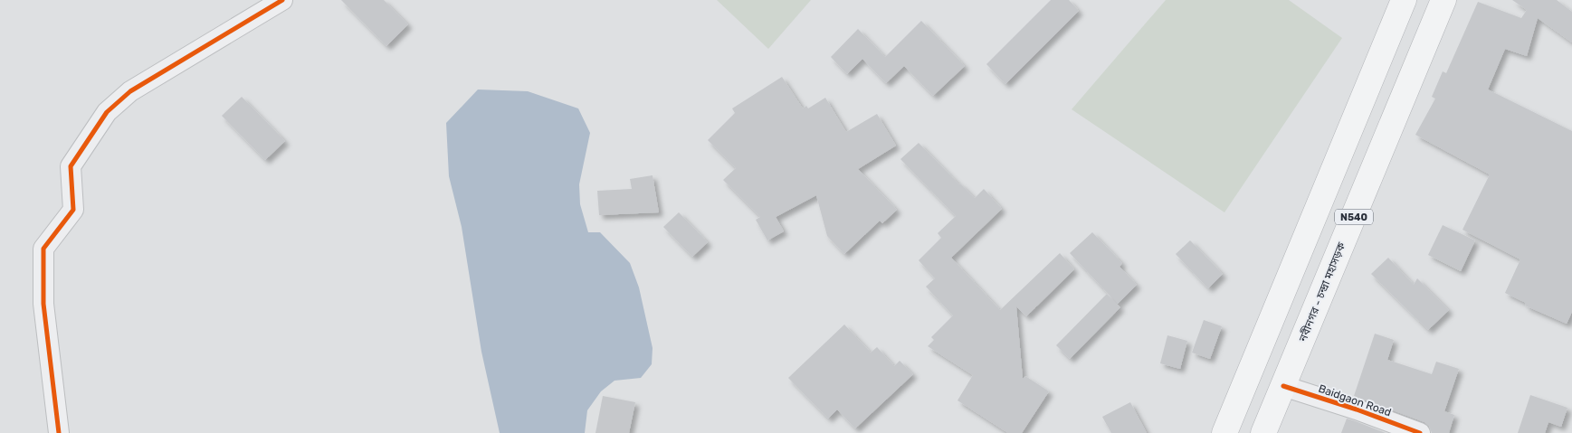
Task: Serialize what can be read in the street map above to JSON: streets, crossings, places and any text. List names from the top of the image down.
{
  "streets": {
    "highway": ["N540", "নবীনগর - চন্দ্রা মহাসড়ক"],
    "street": ["Baidgaon Road"]
  },
  "crossings": [
    ["নবীনগর - চন্দ্রা মহাসড়ক", "Baidgaon Road"]
  ]
}
